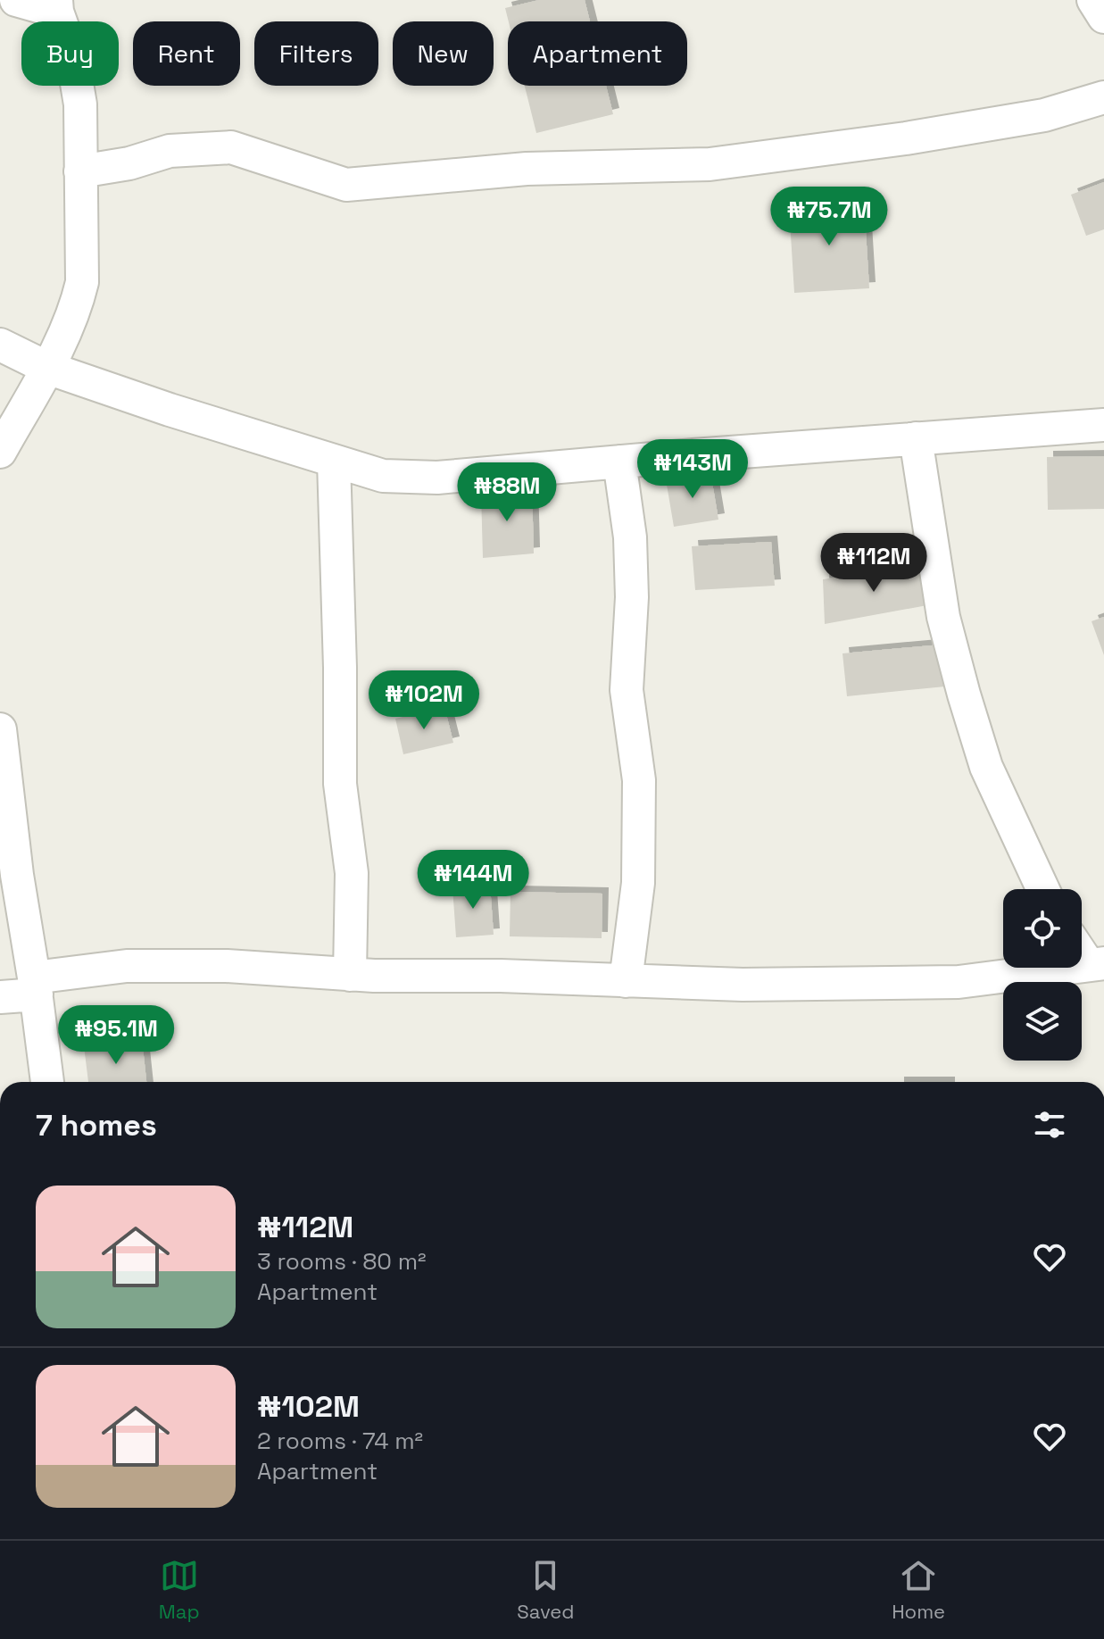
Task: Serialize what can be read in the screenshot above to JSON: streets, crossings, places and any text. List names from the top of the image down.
{
  "page": {
    "chip": [
      "Buy",
      "Rent",
      "Filters",
      "New",
      "Apartment"
    ],
    "price": [
      "₦75.7M",
      "₦143M",
      "₦88M",
      "₦112M",
      "₦102M",
      "₦144M",
      "₦95.1M"
    ],
    "heading": "7 homes",
    "list": [
      {
        "name": "₦112M",
        "note": "3 rooms · 80 m² · Apartment"
      },
      {
        "name": "₦102M",
        "note": "2 rooms · 74 m² · Apartment"
      }
    ],
    "tabs": ["Map", "Saved", "Home"]
  }
}
